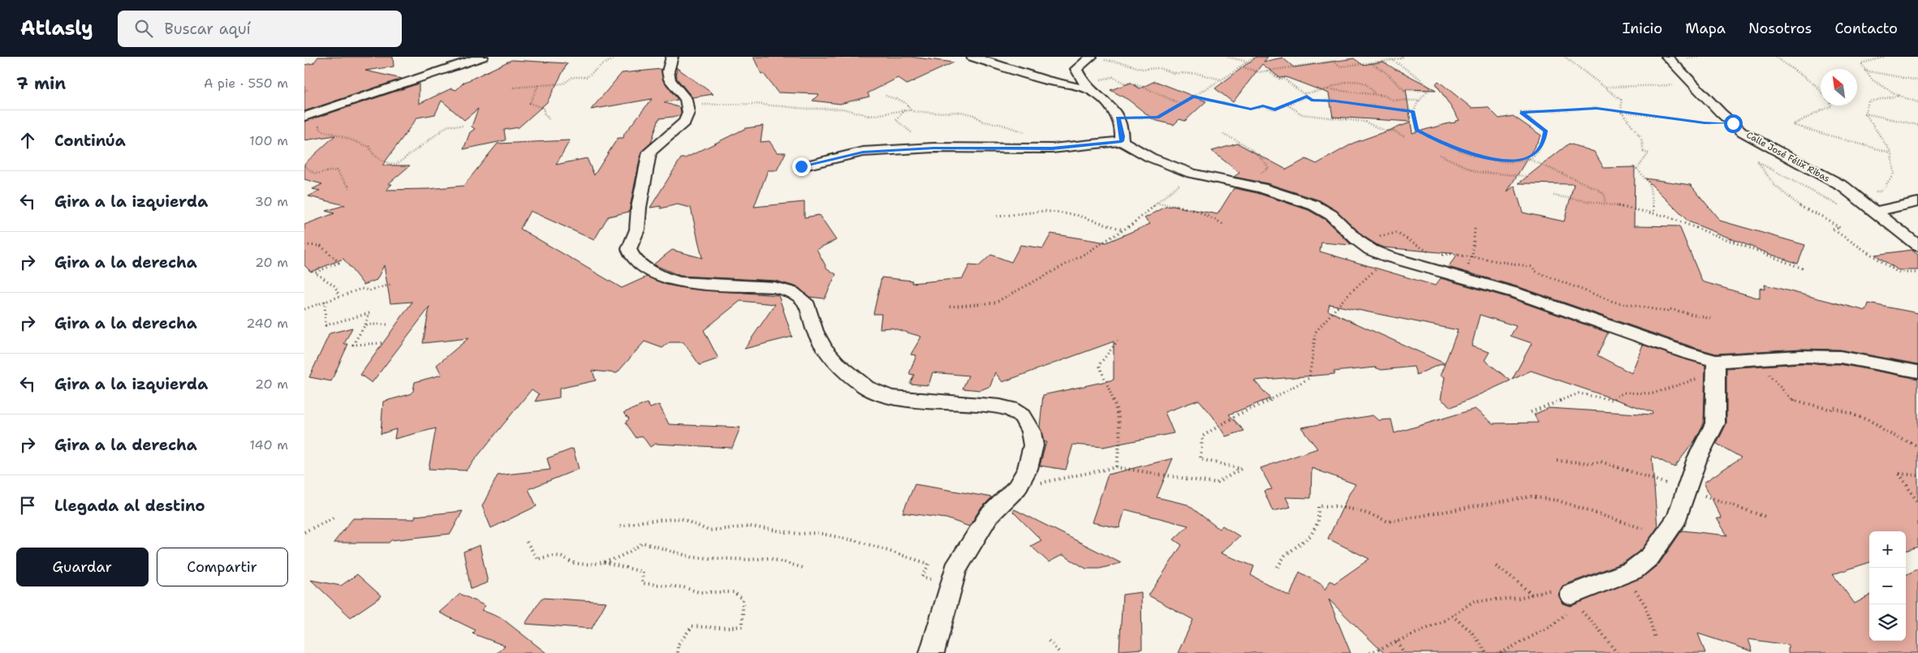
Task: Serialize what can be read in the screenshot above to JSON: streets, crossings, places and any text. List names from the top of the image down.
{
  "streets": {
    "street": ["Calle José Félix Ribas"]
  },
  "north": "top left",
  "page": {
    "header": "Atlasly",
    "search": "Buscar aquí",
    "nav": [
      "Inicio",
      "Mapa",
      "Nosotros",
      "Contacto"
    ],
    "heading": ["7 min", "A pie · 550 m"],
    "list": [
      ["Continúa", "100 m"],
      ["Gira a la izquierda", "30 m"],
      ["Gira a la derecha", "20 m"],
      ["Gira a la derecha", "240 m"],
      ["Gira a la izquierda", "20 m"],
      ["Gira a la derecha", "140 m"],
      "Llegada al destino"
    ],
    "map_buttons": ["+", "−"],
    "buttons": ["Guardar", "Compartir"]
  }
}
